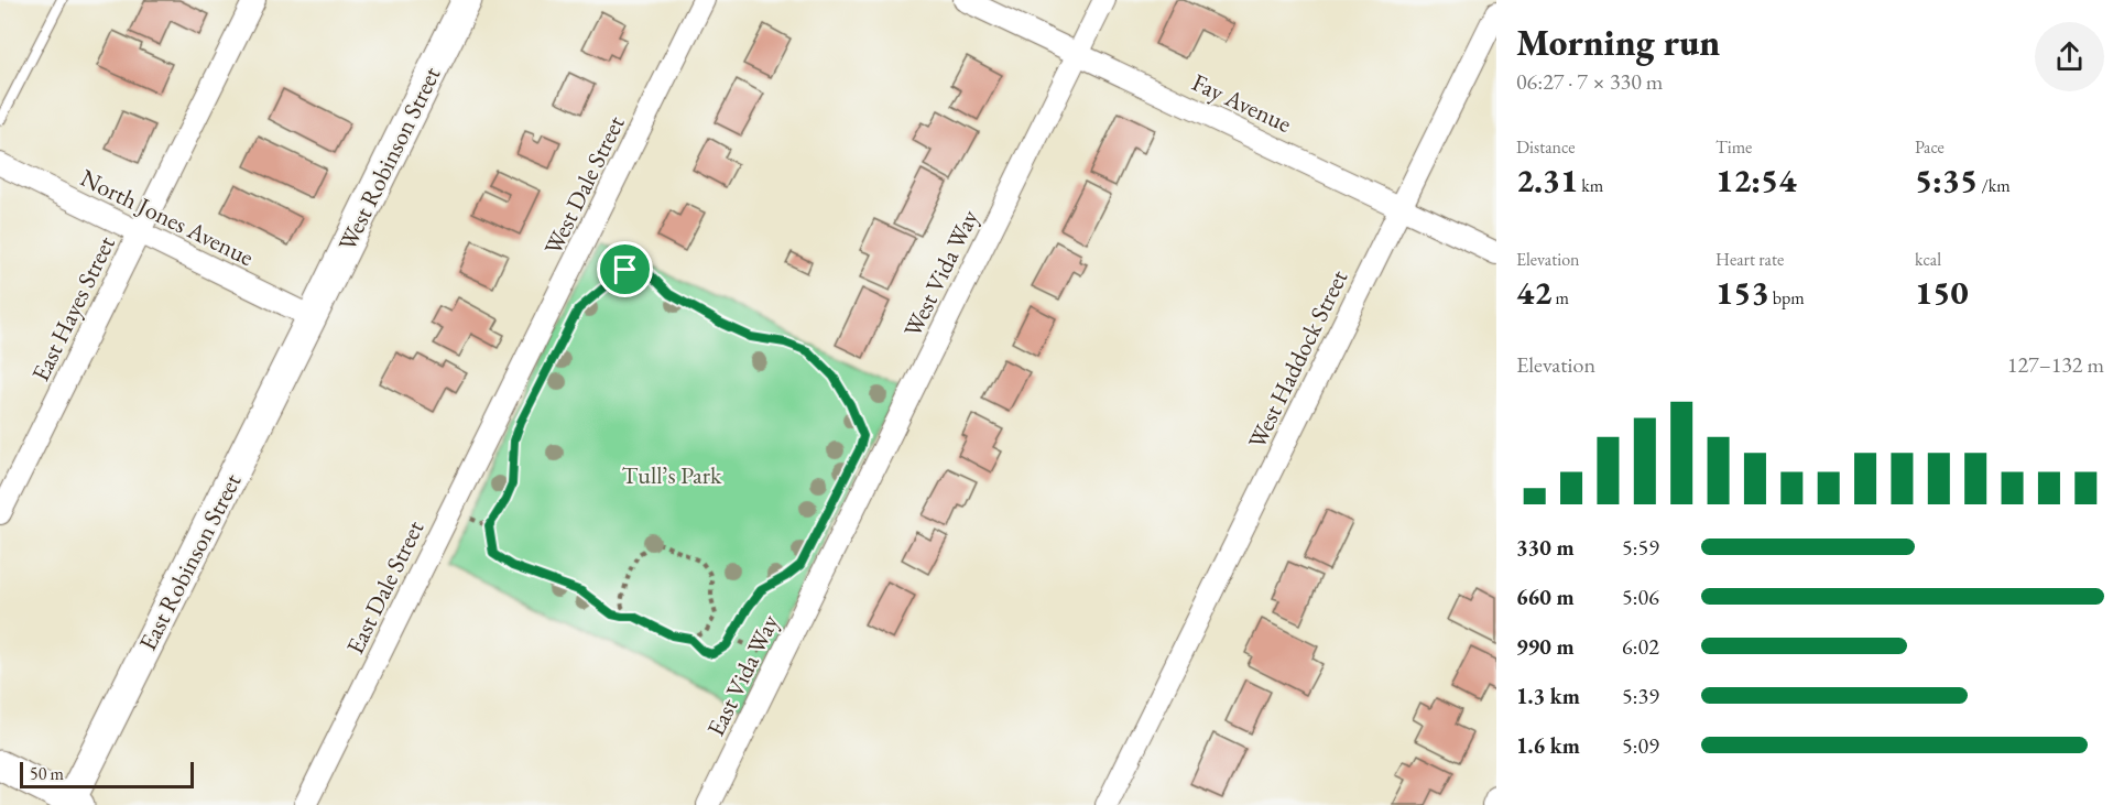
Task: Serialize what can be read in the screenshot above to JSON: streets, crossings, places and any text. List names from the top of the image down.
{
  "streets": {
    "main road": ["West Robinson Street", "East Robinson Street"],
    "street": [
      "Fay Avenue",
      "West Dale Street",
      "North Jones Avenue",
      "West Vida Way",
      "East Hayes Street",
      "West Haddock Street",
      "East Dale Street",
      "East Vida Way"
    ]
  },
  "crossings": [
    ["Fay Avenue", "West Vida Way"],
    ["Fay Avenue", "West Haddock Street"],
    ["West Robinson Street", "North Jones Avenue"],
    ["West Robinson Street", "East Robinson Street"],
    ["West Dale Street", "East Dale Street"],
    ["North Jones Avenue", "East Hayes Street"],
    ["North Jones Avenue", "East Robinson Street"],
    ["West Vida Way", "East Vida Way"]
  ],
  "parks": ["Tull’s Park"],
  "scale_bar": "50 m",
  "page": {
    "heading": ["Morning run", "06:27 · 7 × 330 m"],
    "stats": [
      ["Distance", "2.31 km"],
      ["Time", "12:54"],
      ["Pace", "5:35 /km"],
      ["Elevation", "42 m"],
      ["Heart rate", "153 bpm"],
      ["kcal", "150"]
    ],
    "chart": ["Elevation", "127–132 m"],
    "list": [
      {
        "name": "330 m",
        "note": "5:59"
      },
      {
        "name": "660 m",
        "note": "5:06"
      },
      {
        "name": "990 m",
        "note": "6:02"
      },
      {
        "name": "1.3 km",
        "note": "5:39"
      },
      {
        "name": "1.6 km",
        "note": "5:09"
      }
    ],
    "scale": "50 m"
  }
}
